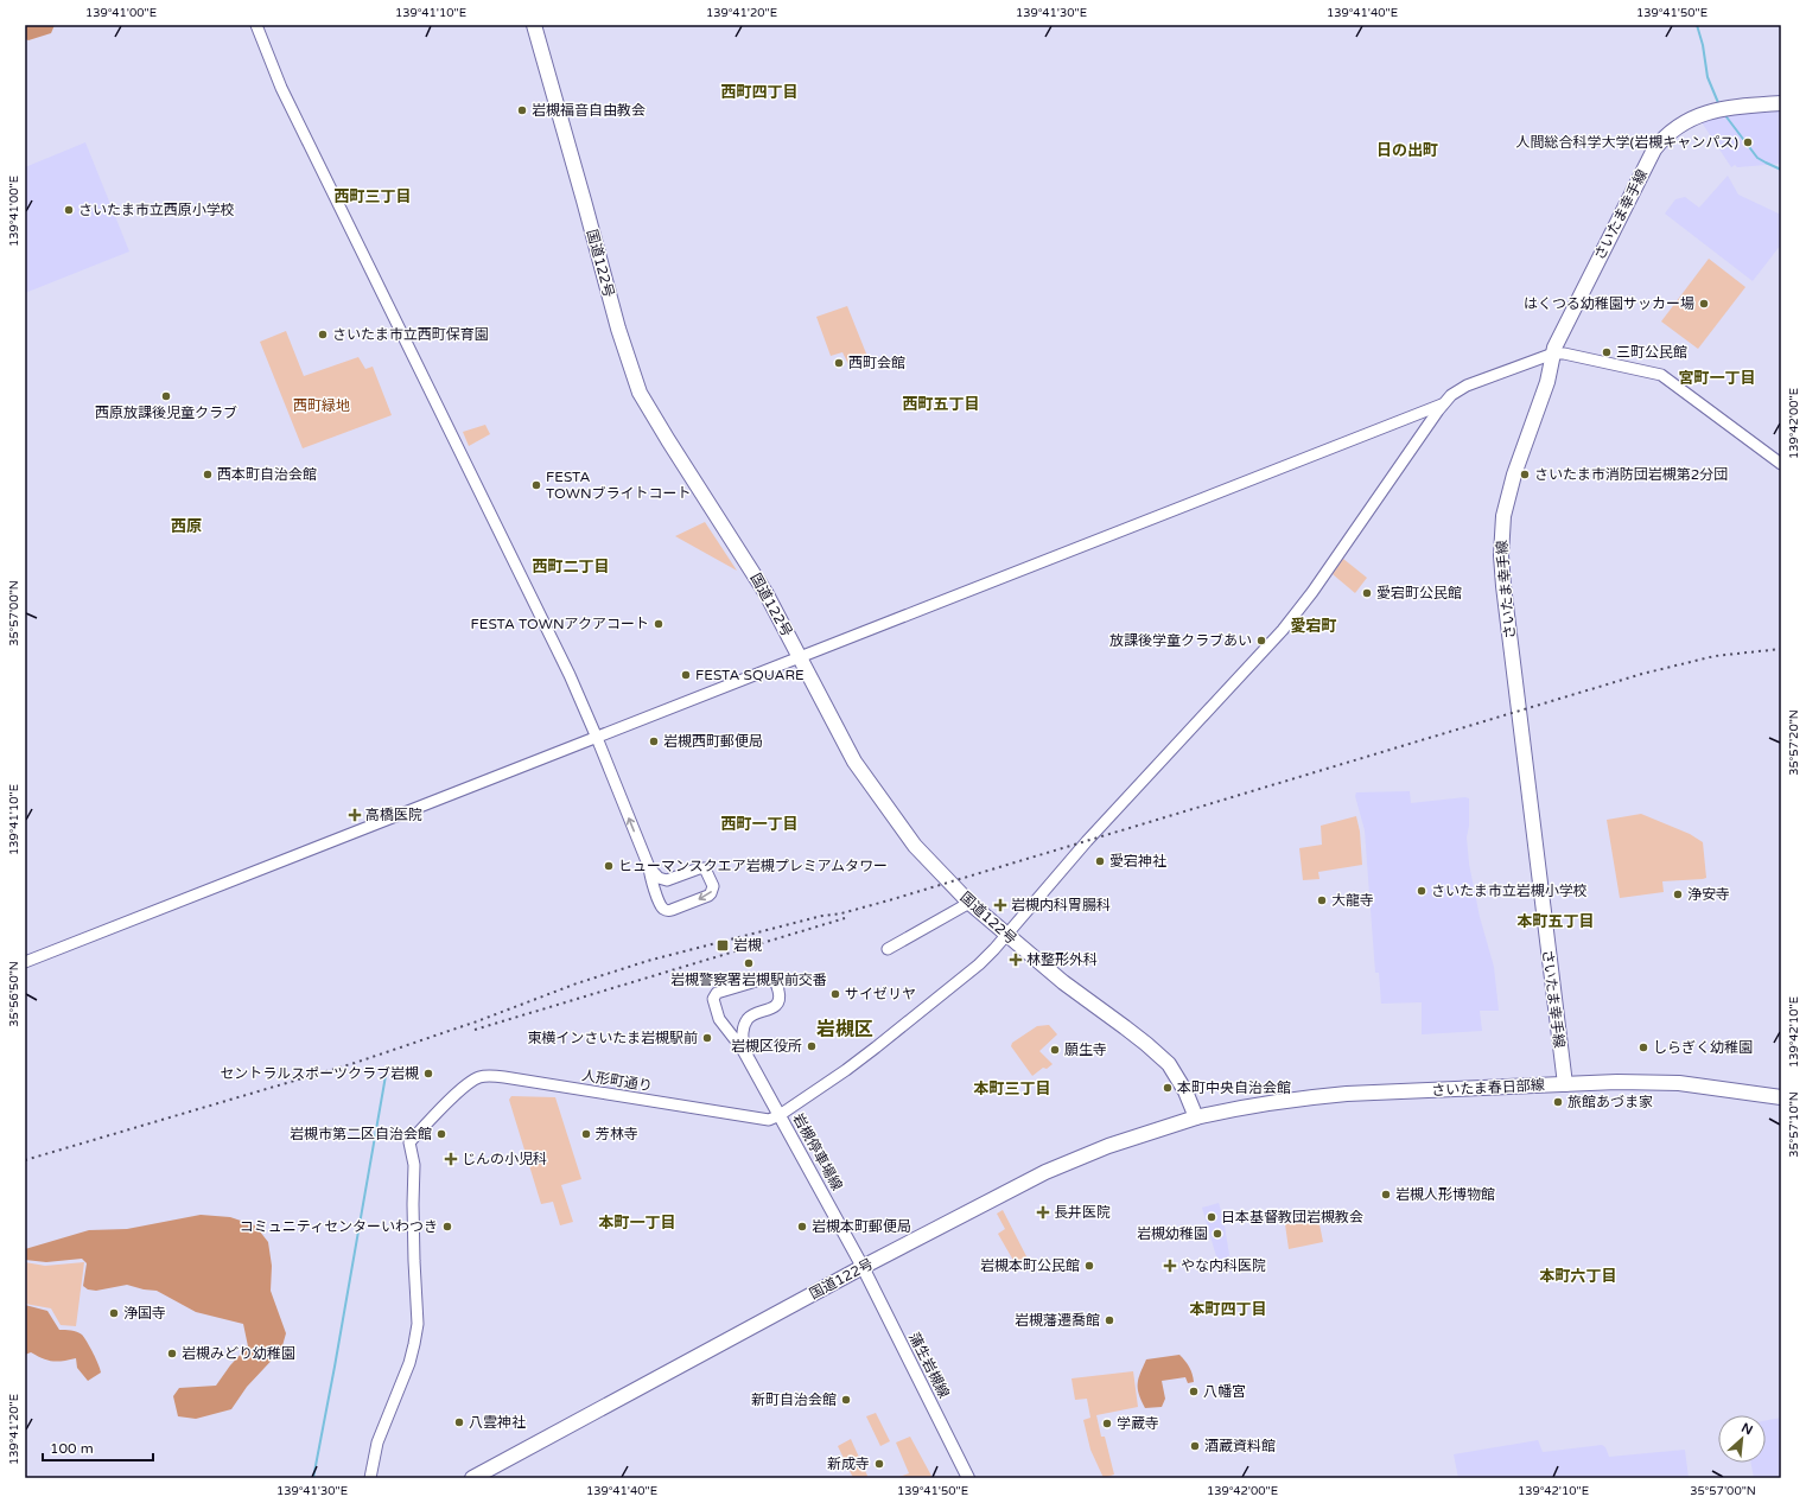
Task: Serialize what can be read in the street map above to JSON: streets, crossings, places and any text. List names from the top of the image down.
{
  "streets": {
    "main road": [
      "さいたま幸手線",
      "国道122号",
      "さいたま春日部線",
      "岩槻停車場線",
      "蒲生岩槻線"
    ],
    "street": ["人形町通り"]
  },
  "crossings": [
    ["さいたま幸手線", "さいたま春日部線"],
    ["国道122号", "さいたま春日部線"],
    ["国道122号", "岩槻停車場線"],
    ["国道122号", "蒲生岩槻線"],
    ["人形町通り", "岩槻停車場線"],
    ["岩槻停車場線", "蒲生岩槻線"]
  ],
  "districts": [
    "西町四丁目",
    "日の出町",
    "西町三丁目",
    "宮町一丁目",
    "西町五丁目",
    "西原",
    "西町二丁目",
    "愛宕町",
    "西町一丁目",
    "本町五丁目",
    "岩槻区",
    "本町三丁目",
    "本町一丁目",
    "本町六丁目",
    "本町四丁目"
  ],
  "parks": ["西町緑地"],
  "places": {
    "other": [
      "岩槻福音自由教会",
      "人間総合科学大学(岩槻キャンパス)",
      "さいたま市立西原小学校",
      "はくつる幼稚園サッカー場",
      "さいたま市立西町保育園",
      "三町公民館",
      "西町会館",
      "西原放課後児童クラブ",
      "西本町自治会館",
      "さいたま市消防団岩槻第2分団",
      "FESTA TOWNブライトコート",
      "愛宕町公民館",
      "FESTA TOWNアクアコート",
      "放課後学童クラブあい",
      "FESTA SQUARE",
      "岩槻西町郵便局",
      "愛宕神社",
      "ヒューマンスクエア岩槻プレミアムタワー",
      "さいたま市立岩槻小学校",
      "浄安寺",
      "大龍寺",
      "岩槻警察署岩槻駅前交番",
      "サイゼリヤ",
      "東横インさいたま岩槻駅前",
      "岩槻区役所",
      "しらぎく幼稚園",
      "願生寺",
      "セントラルスポーツクラブ岩槻",
      "本町中央自治会館",
      "旅館あづま家",
      "岩槻市第二区自治会館",
      "芳林寺",
      "岩槻人形博物館",
      "日本基督教団岩槻教会",
      "コミュニティセンターいわつき",
      "岩槻本町郵便局",
      "岩槻幼稚園",
      "岩槻本町公民館",
      "浄国寺",
      "岩槻藩遷喬館",
      "岩槻みどり幼稚園",
      "八幡宮",
      "新町自治会館",
      "八雲神社",
      "学蔵寺",
      "酒蔵資料館",
      "新成寺"
    ],
    "health": [
      "高橋医院",
      "岩槻内科胃腸科",
      "林整形外科",
      "じんの小児科",
      "長井医院",
      "やな内科医院"
    ],
    "transit": ["岩槻"]
  },
  "scale_bar": "100 m",
  "north": "top right",
  "coordinates": [
    "139°41'00\"E",
    "139°41'10\"E",
    "139°41'20\"E",
    "139°41'30\"E",
    "139°41'40\"E",
    "139°41'50\"E",
    "139°42'00\"E",
    "35°57'00\"N",
    "35°57'20\"N",
    "35°56'50\"N",
    "139°42'10\"E",
    "35°57'10\"N"
  ]
}
